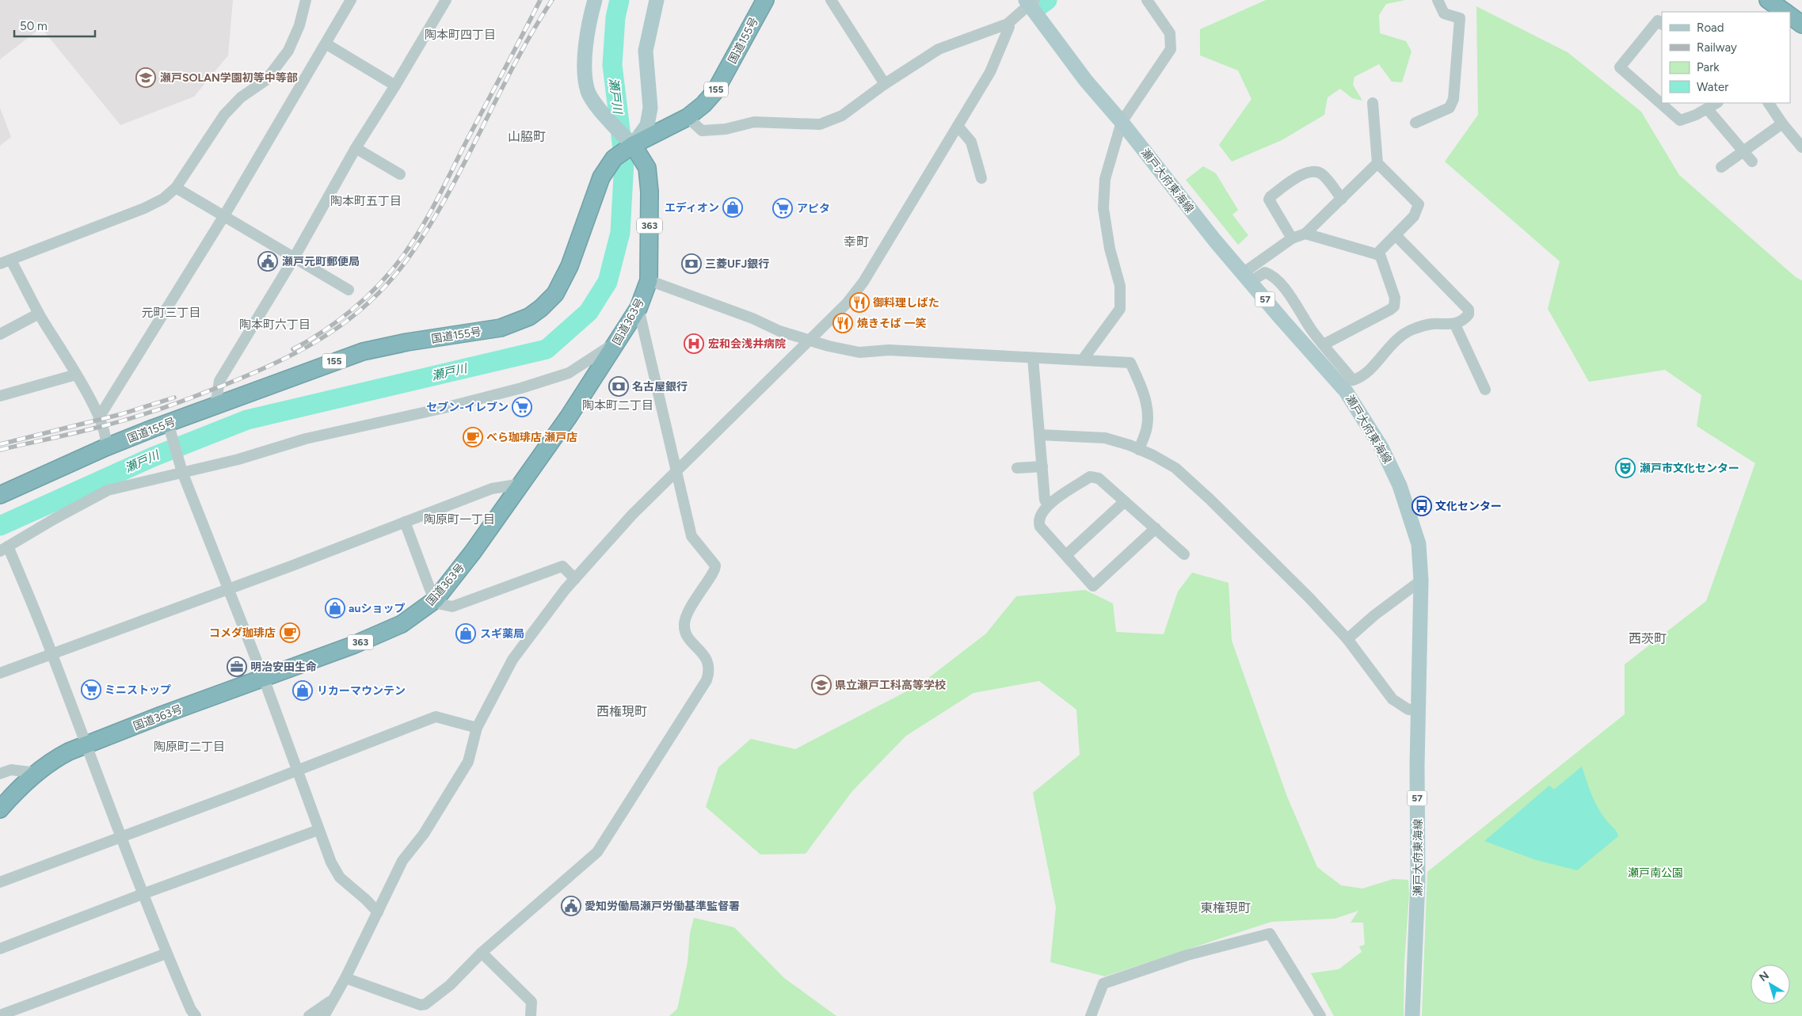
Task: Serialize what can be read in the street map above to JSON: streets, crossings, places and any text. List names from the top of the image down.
{
  "streets": {
    "highway": [
      "国道155号",
      "155",
      "363",
      "国道363号"
    ],
    "main road": ["瀬戸大府東海線", "57"]
  },
  "crossings": [
    ["国道155号", "国道363号"]
  ],
  "districts": [
    "陶本町四丁目",
    "山脇町",
    "陶本町五丁目",
    "幸町",
    "元町三丁目",
    "陶本町六丁目",
    "陶本町二丁目",
    "陶原町一丁目",
    "西茨町",
    "西権現町",
    "陶原町二丁目",
    "東権現町"
  ],
  "water": ["瀬戸川"],
  "parks": ["瀬戸南公園"],
  "places": {
    "school or university": ["瀬戸SOLAN学園初等中等部", "県立瀬戸工科高等学校"],
    "shop": [
      "エディオン",
      "auショップ",
      "スギ薬局",
      "リカーマウンテン"
    ],
    "supermarket": ["アピタ", "セブン-イレブン", "ミニストップ"],
    "public building": ["瀬戸元町郵便局", "愛知労働局瀬戸労働基準監督署"],
    "bank": ["三菱UFJ銀行", "名古屋銀行"],
    "restaurant": ["御料理しばた", "焼きそば 一笑"],
    "hospital": ["宏和会浅井病院"],
    "cafe": ["べら珈琲店 瀬戸店", "コメダ珈琲店"],
    "theatre": ["瀬戸市文化センター"],
    "bus stop": ["文化センター"],
    "office": ["明治安田生命"]
  },
  "legend": [
    "Road",
    "Railway",
    "Park",
    "Water"
  ],
  "scale_bar": "50 m",
  "north": "top left"
}
